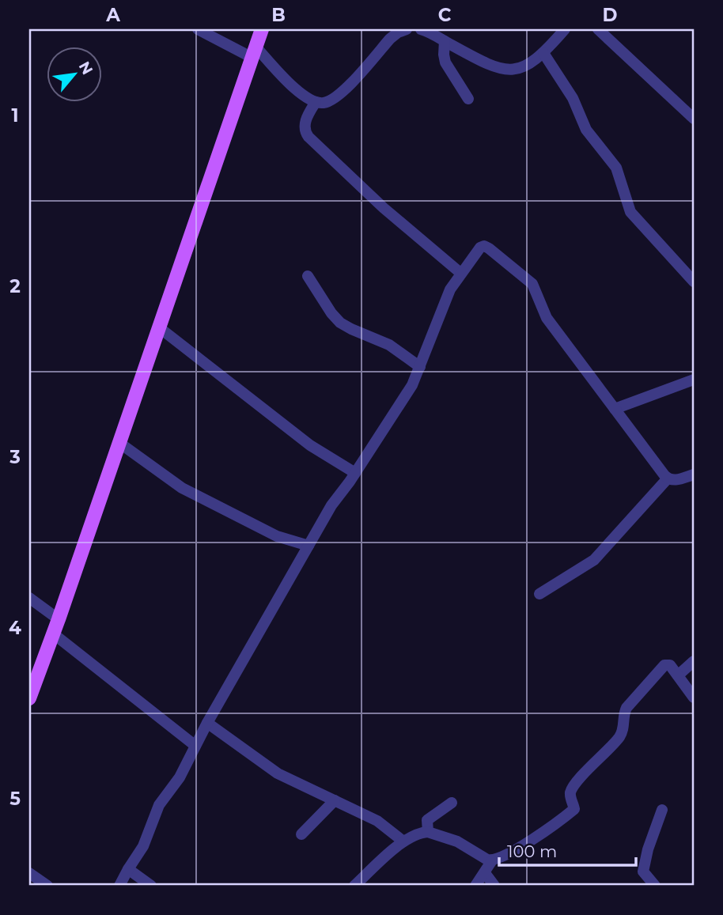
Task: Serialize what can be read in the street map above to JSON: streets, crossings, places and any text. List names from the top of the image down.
{
  "scale_bar": "100 m",
  "north": "top right",
  "grid": {
    "columns": [
      "A",
      "B",
      "C",
      "D"
    ],
    "rows": [
      "1",
      "2",
      "3",
      "4",
      "5"
    ]
  }
}
